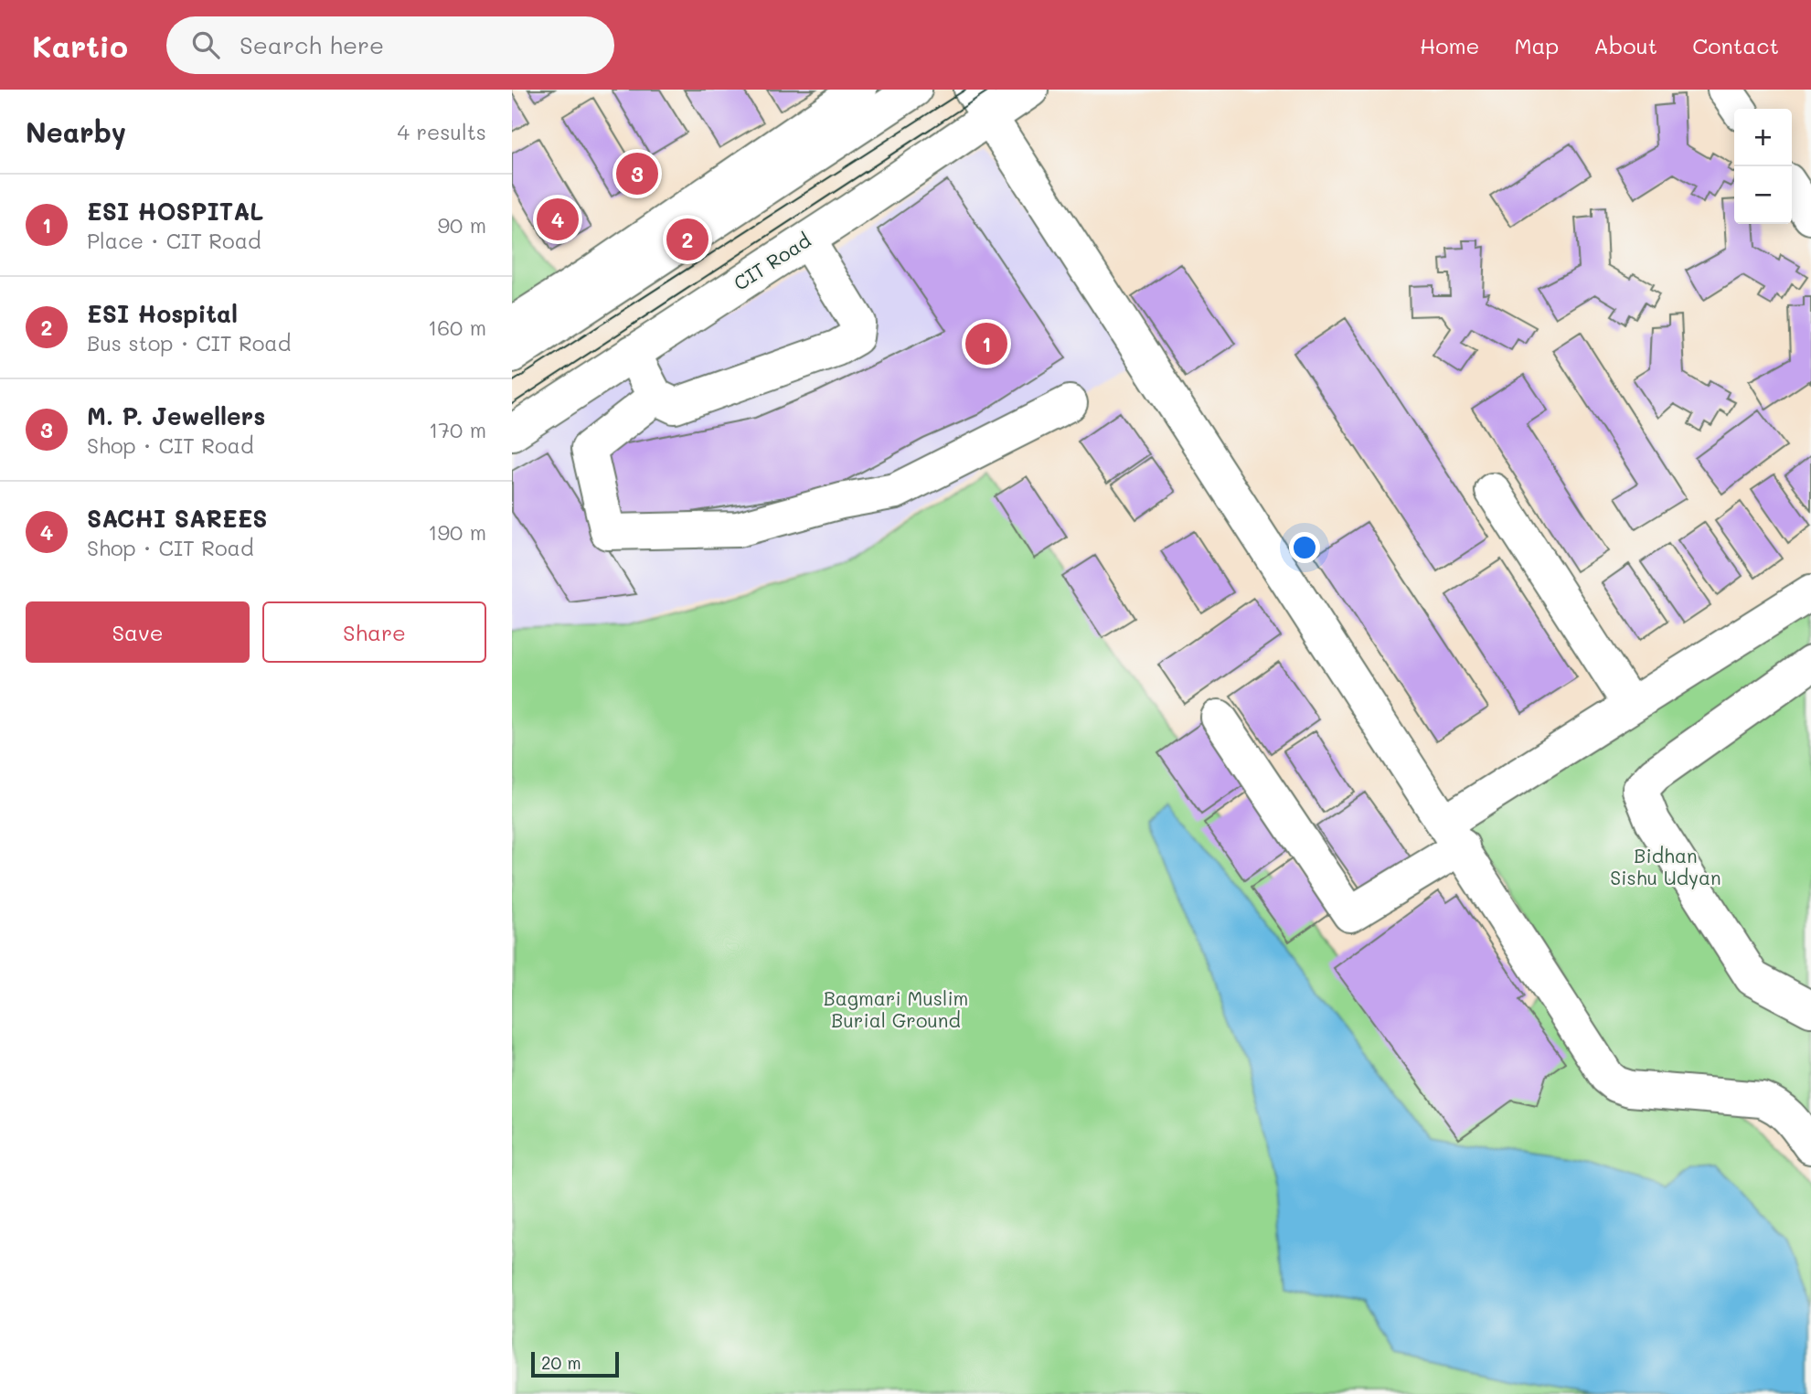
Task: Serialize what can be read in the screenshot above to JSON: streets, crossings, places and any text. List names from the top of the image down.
{
  "streets": {
    "main road": ["CIT Road"]
  },
  "parks": ["Bidhan Sishu Udyan", "Bagmari Muslim Burial Ground"],
  "scale_bar": "20 m",
  "page": {
    "header": "Kartio",
    "search": "Search here",
    "nav": [
      "Home",
      "Map",
      "About",
      "Contact"
    ],
    "heading": ["Nearby", "4 results"],
    "map_buttons": ["+", "−"],
    "pins": [
      "3",
      "4",
      "2",
      "1"
    ],
    "list": [
      {
        "mark": "1",
        "name": "ESI HOSPITAL",
        "note": "Place · CIT Road",
        "value": "90 m"
      },
      {
        "mark": "2",
        "name": "ESI Hospital",
        "note": "Bus stop · CIT Road",
        "value": "160 m"
      },
      {
        "mark": "3",
        "name": "M. P. Jewellers",
        "note": "Shop · CIT Road",
        "value": "170 m"
      },
      {
        "mark": "4",
        "name": "SACHI SAREES",
        "note": "Shop · CIT Road",
        "value": "190 m"
      }
    ],
    "buttons": ["Save", "Share"],
    "scale": "20 m"
  }
}
